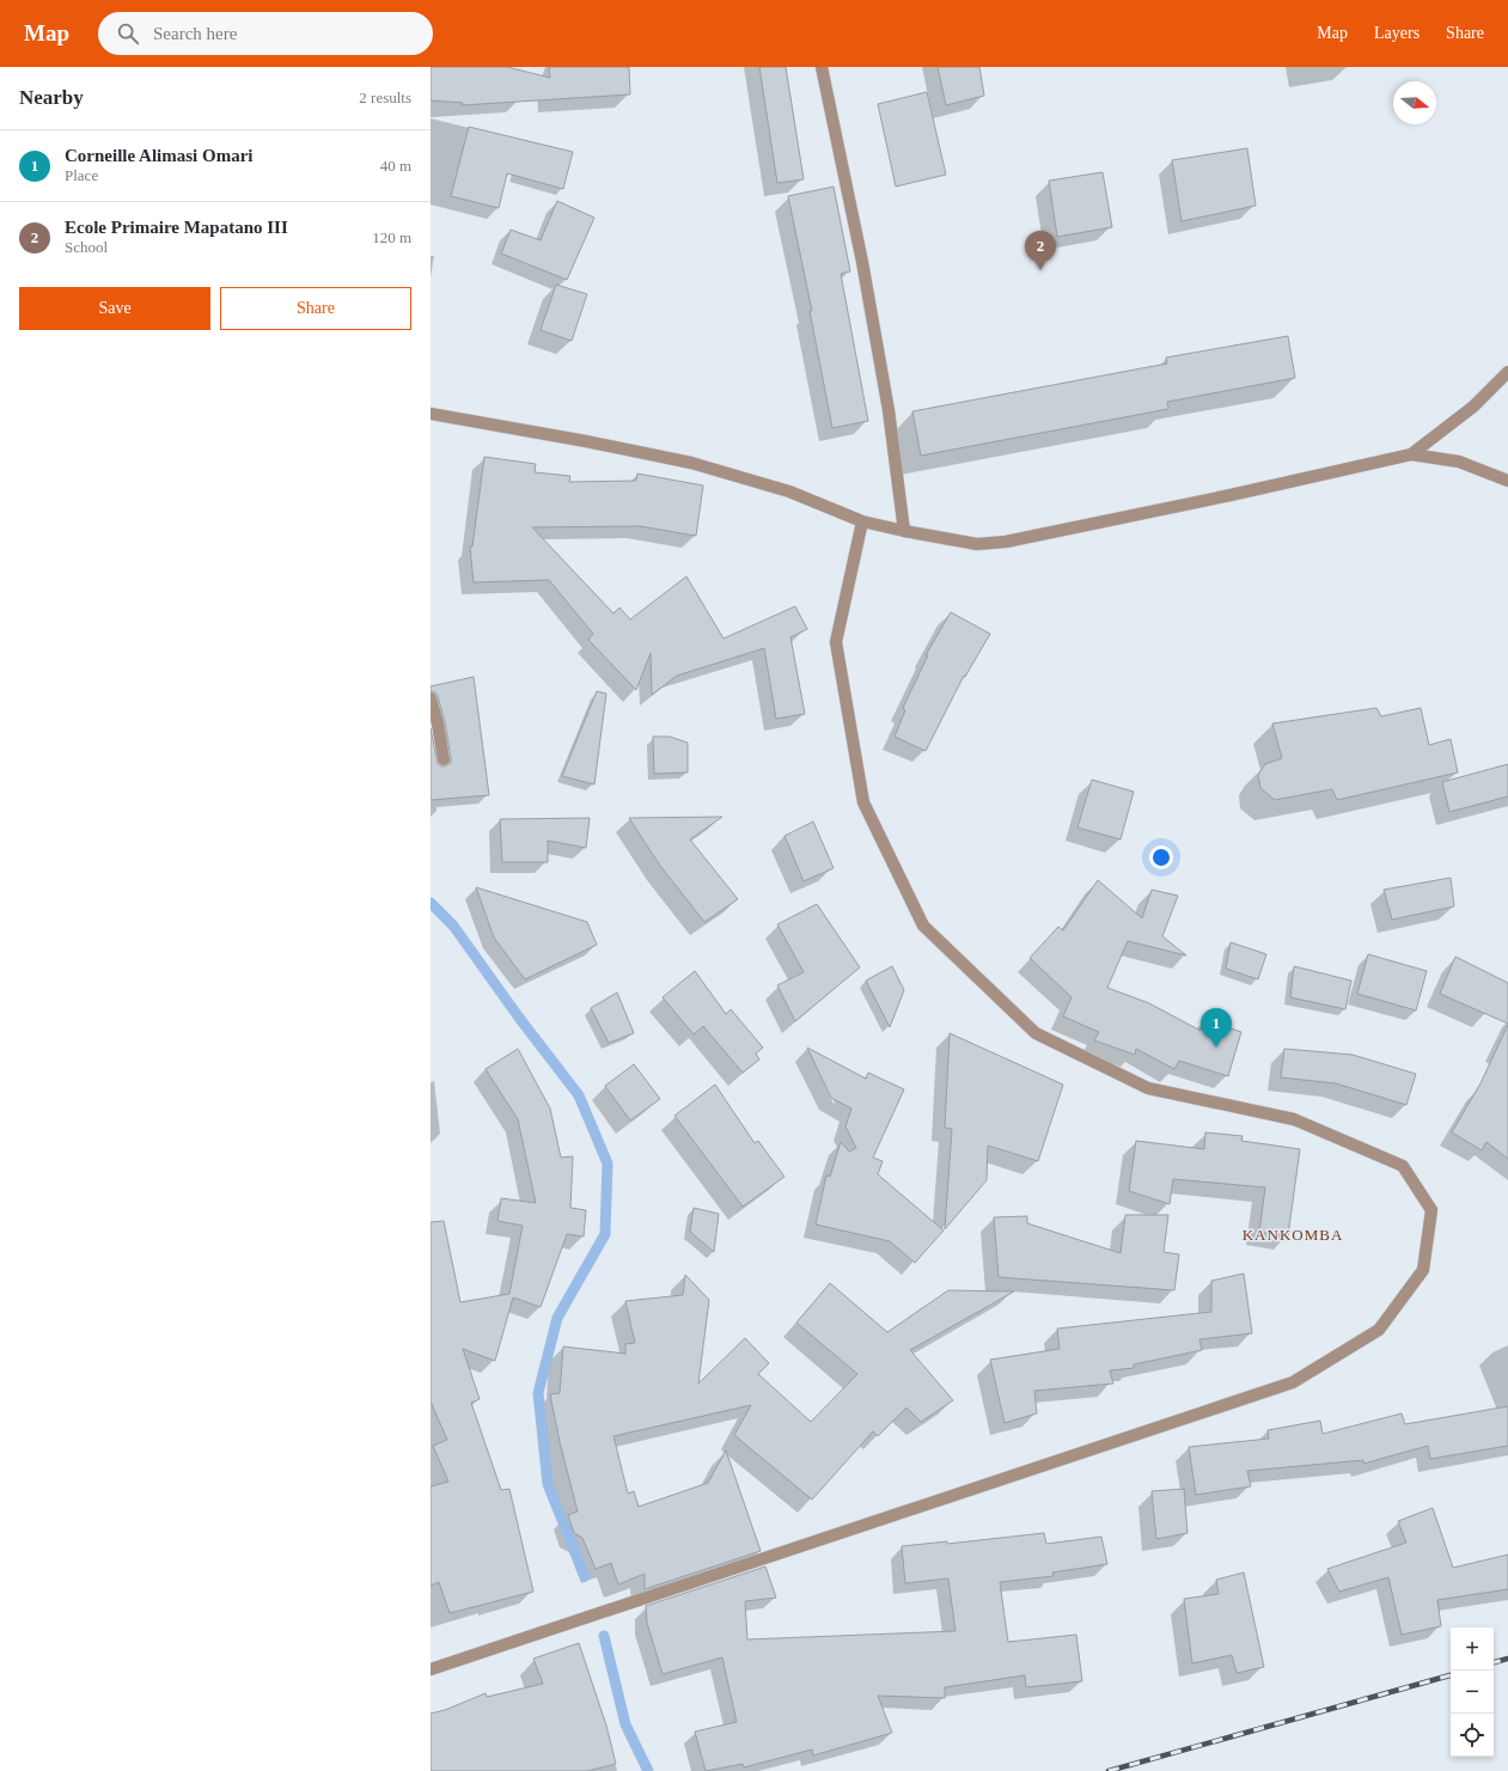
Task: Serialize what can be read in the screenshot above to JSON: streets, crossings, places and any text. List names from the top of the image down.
{
  "districts": ["KANKOMBA"],
  "north": "right",
  "page": {
    "header": "Map",
    "search": "Search here",
    "nav": ["Map", "Layers", "Share"],
    "heading": ["Nearby", "2 results"],
    "list": [
      {
        "mark": "1",
        "name": "Corneille Alimasi Omari",
        "note": "Place",
        "value": "40 m"
      },
      {
        "mark": "2",
        "name": "Ecole Primaire Mapatano III",
        "note": "School",
        "value": "120 m"
      }
    ],
    "pins": ["2", "1"],
    "buttons": ["Save", "Share"],
    "map_buttons": ["+", "−"]
  }
}
